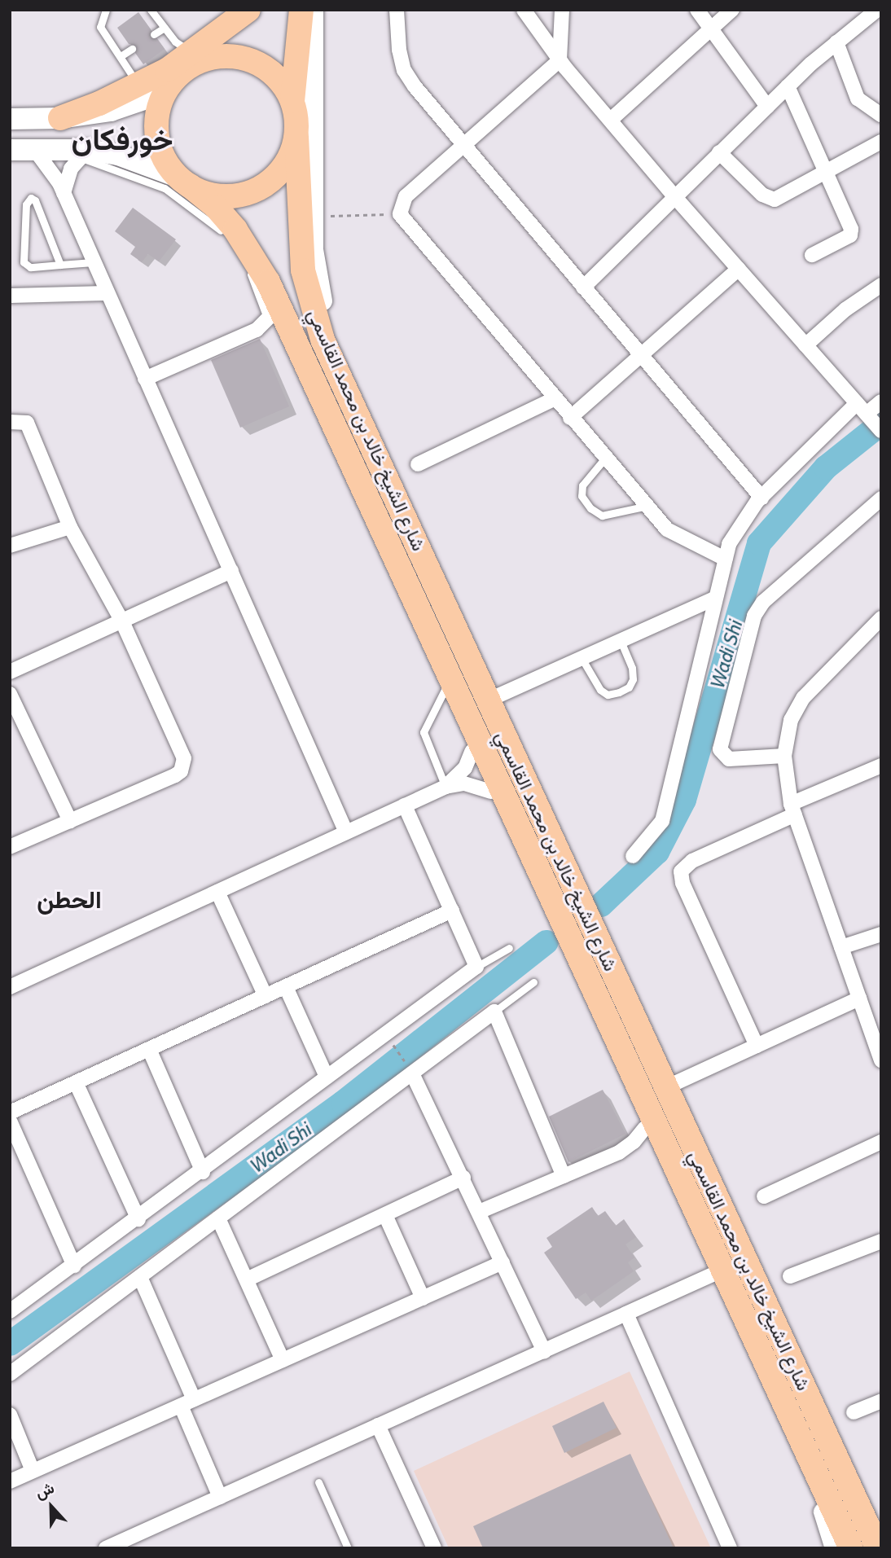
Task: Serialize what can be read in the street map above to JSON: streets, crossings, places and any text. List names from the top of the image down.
{
  "streets": {
    "highway": ["شارع الشيخ خالد بن محمد القاسمي"]
  },
  "districts": ["خورفكان", "الحطن"],
  "water": ["Wadi Shi"],
  "north": "top"
}
